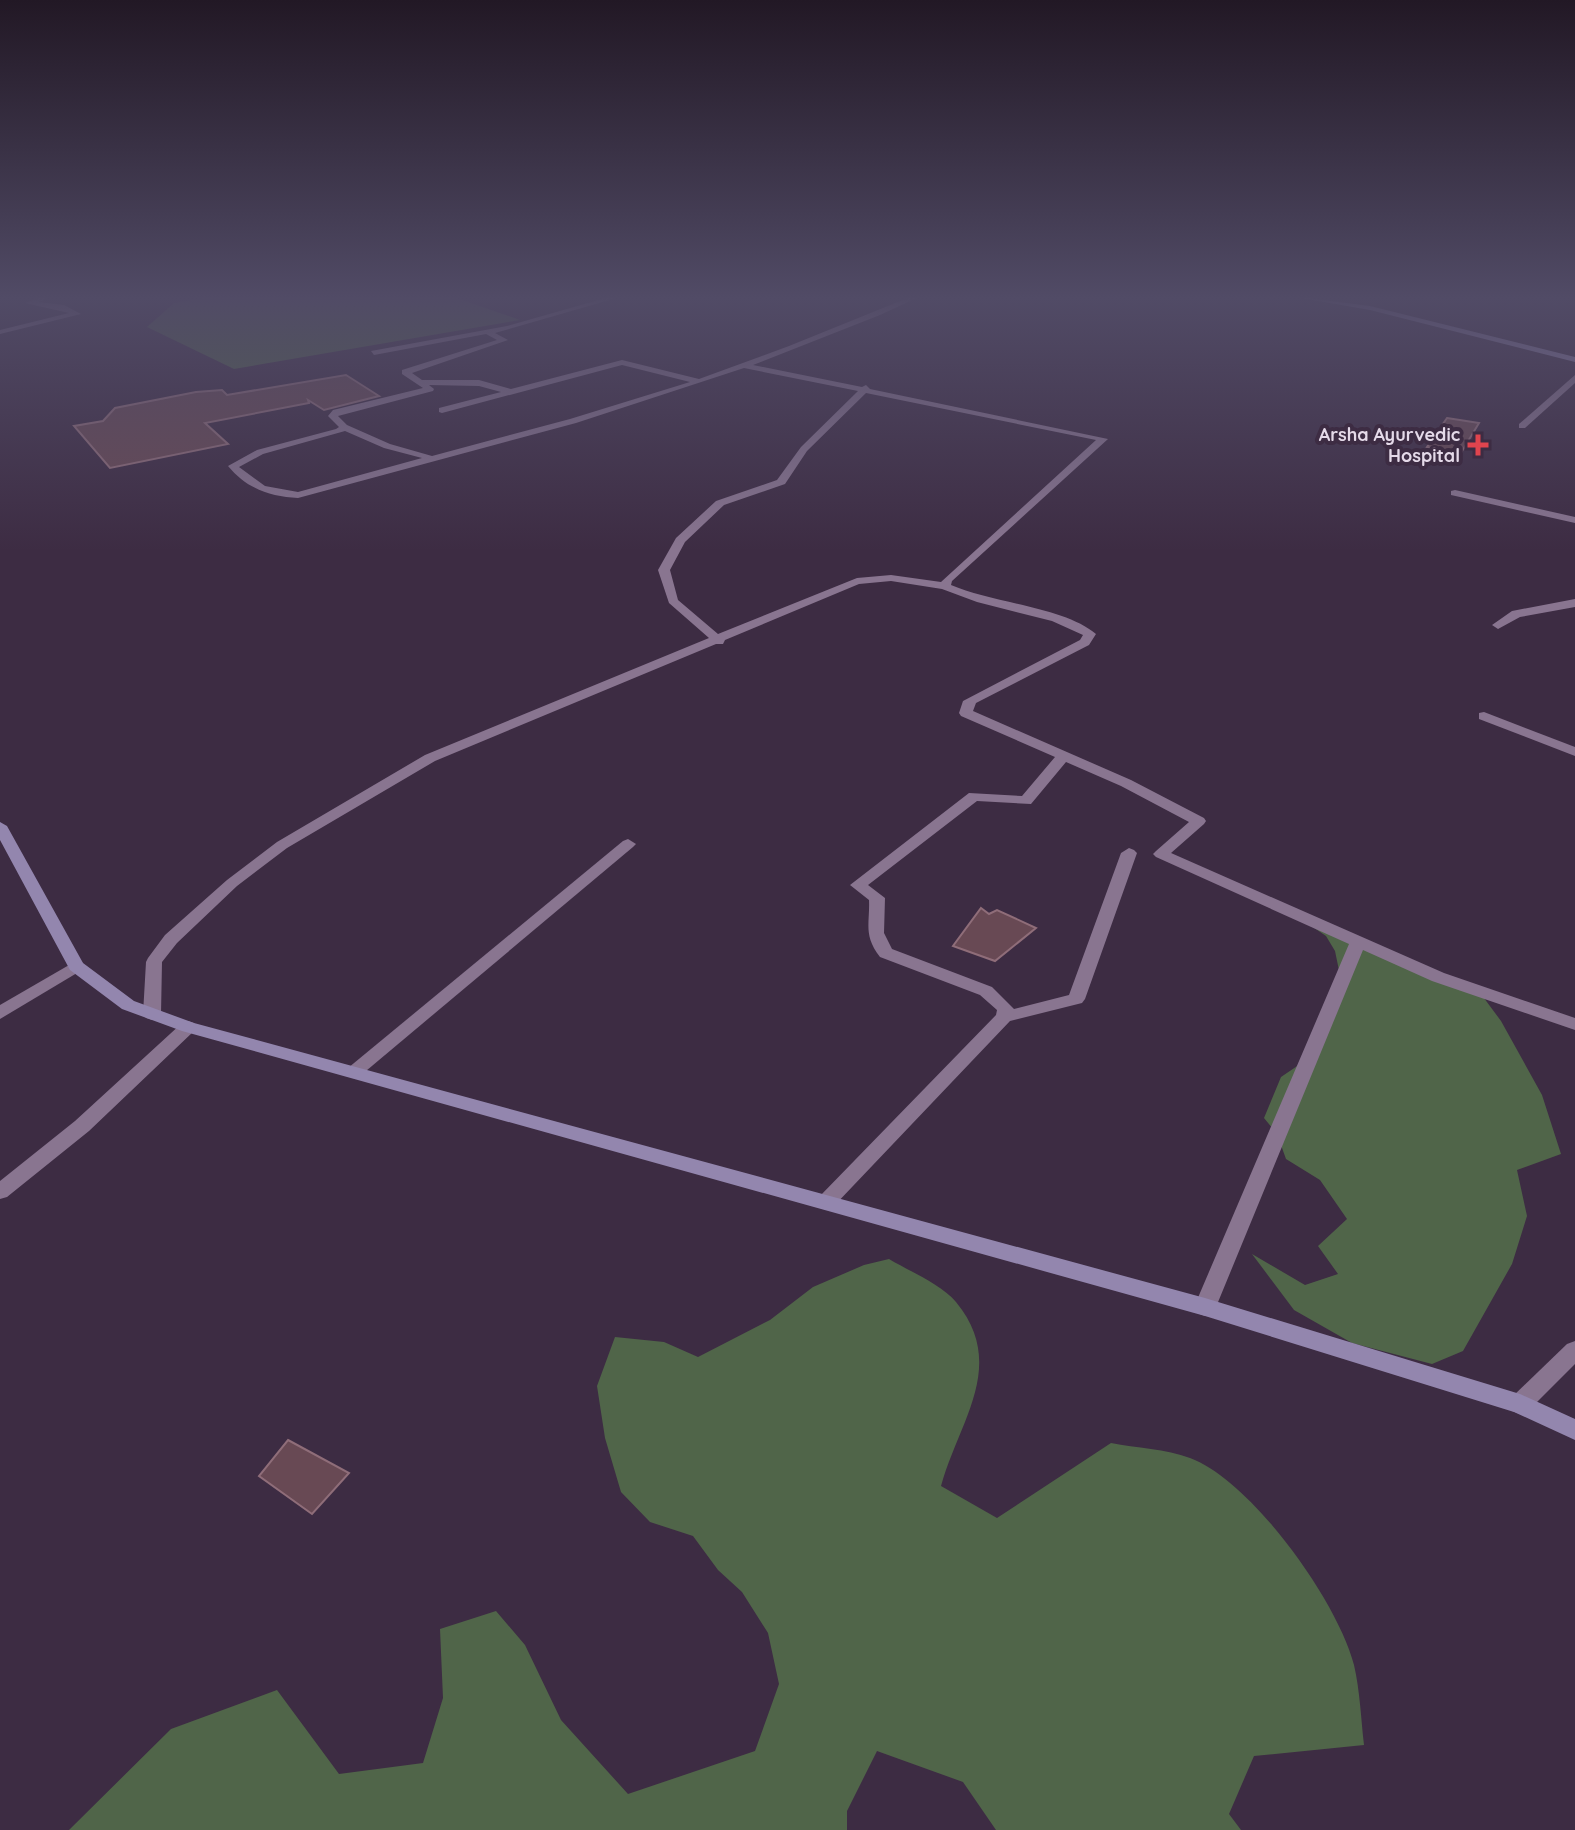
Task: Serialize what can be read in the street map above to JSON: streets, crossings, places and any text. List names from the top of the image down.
{
  "places": {
    "health": ["Arsha Ayurvedic Hospital"]
  }
}
